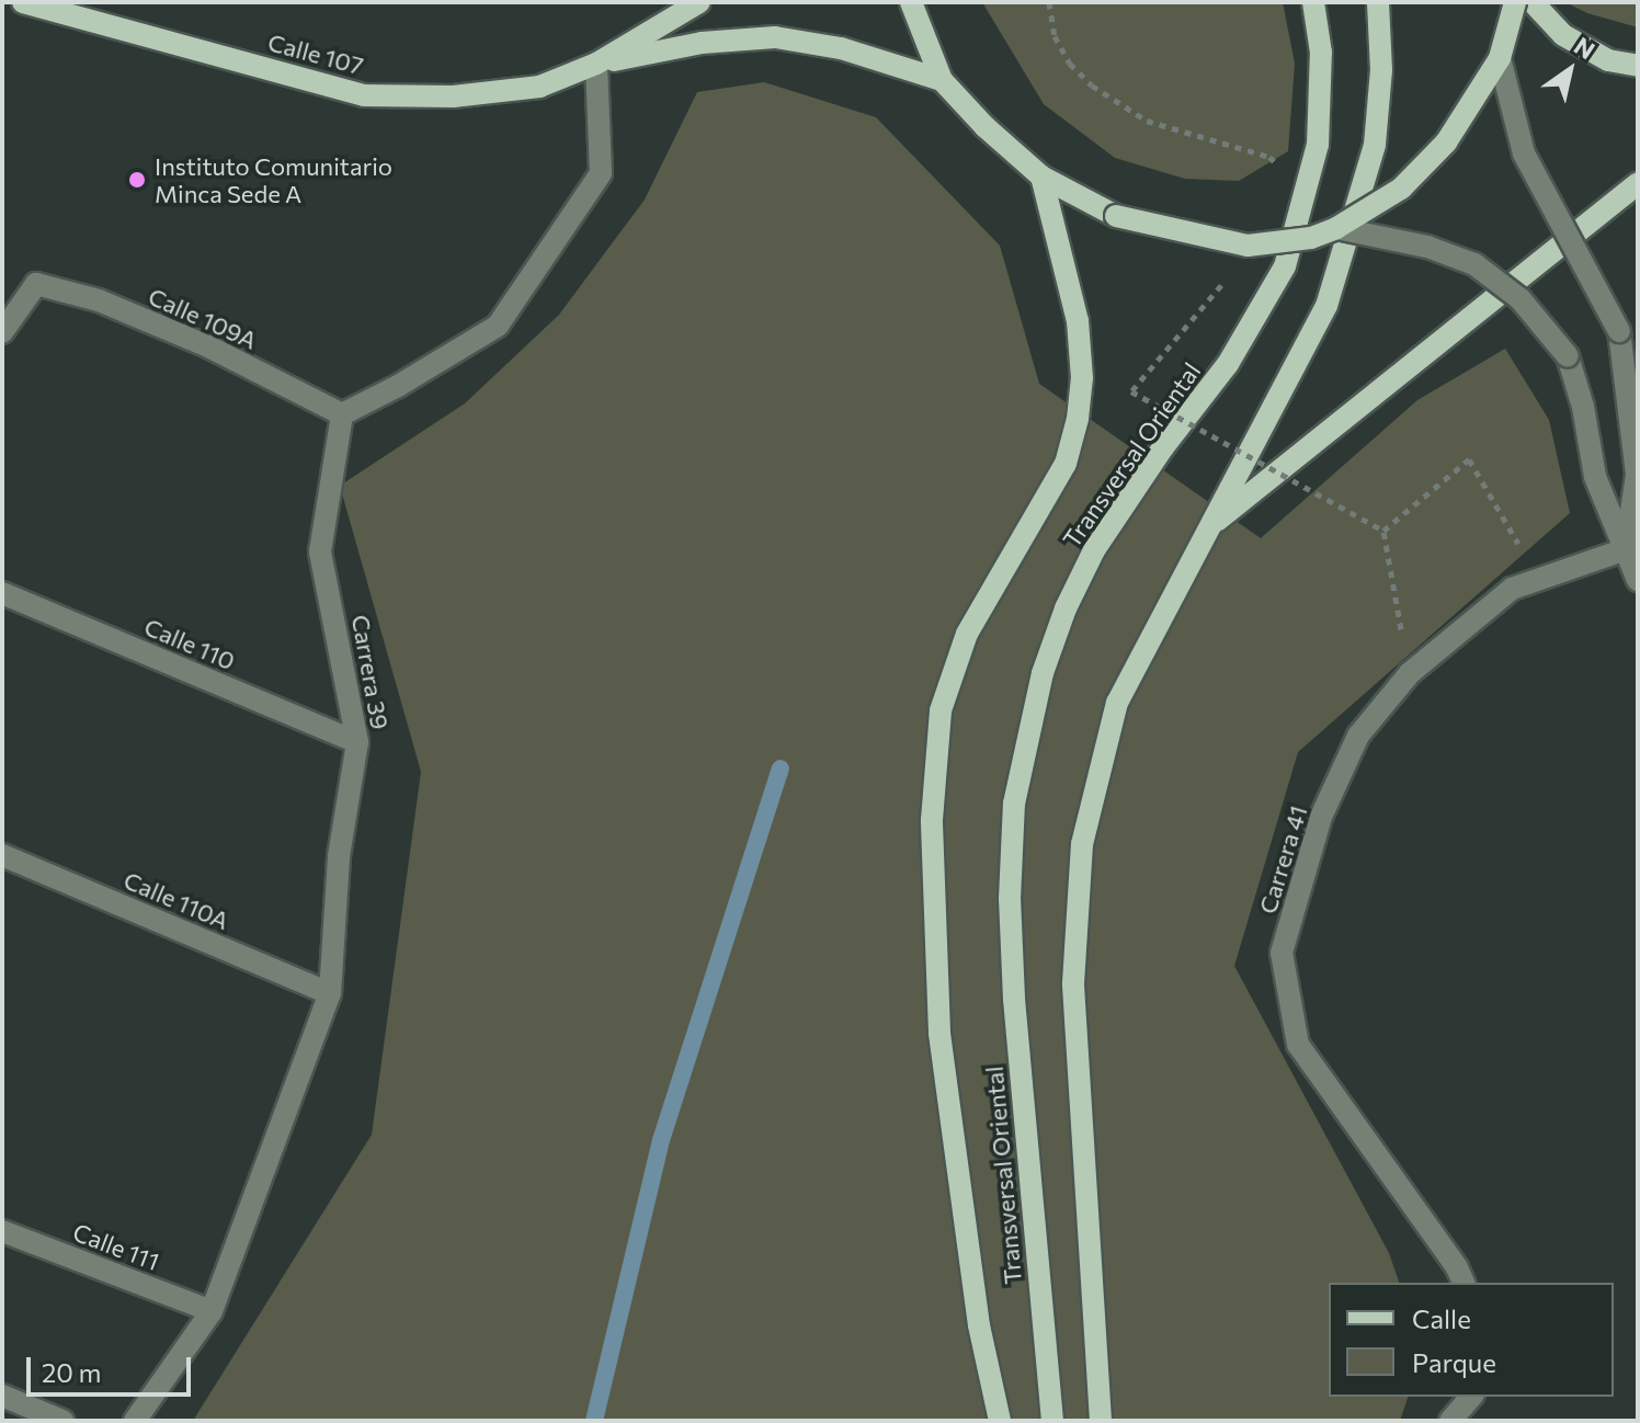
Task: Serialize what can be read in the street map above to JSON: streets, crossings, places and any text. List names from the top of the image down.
{
  "streets": {
    "main road": ["Calle 107", "Transversal Oriental"],
    "street": [
      "Calle 109A",
      "Calle 110",
      "Carrera 39",
      "Carrera 41",
      "Calle 110A",
      "Calle 111"
    ]
  },
  "crossings": [
    ["Calle 109A", "Carrera 39"],
    ["Calle 110", "Carrera 39"],
    ["Carrera 39", "Calle 110A"],
    ["Carrera 39", "Calle 111"]
  ],
  "places": ["Instituto Comunitario Minca Sede A"],
  "legend": ["Calle", "Parque"],
  "scale_bar": "20 m",
  "north": "top right"
}
